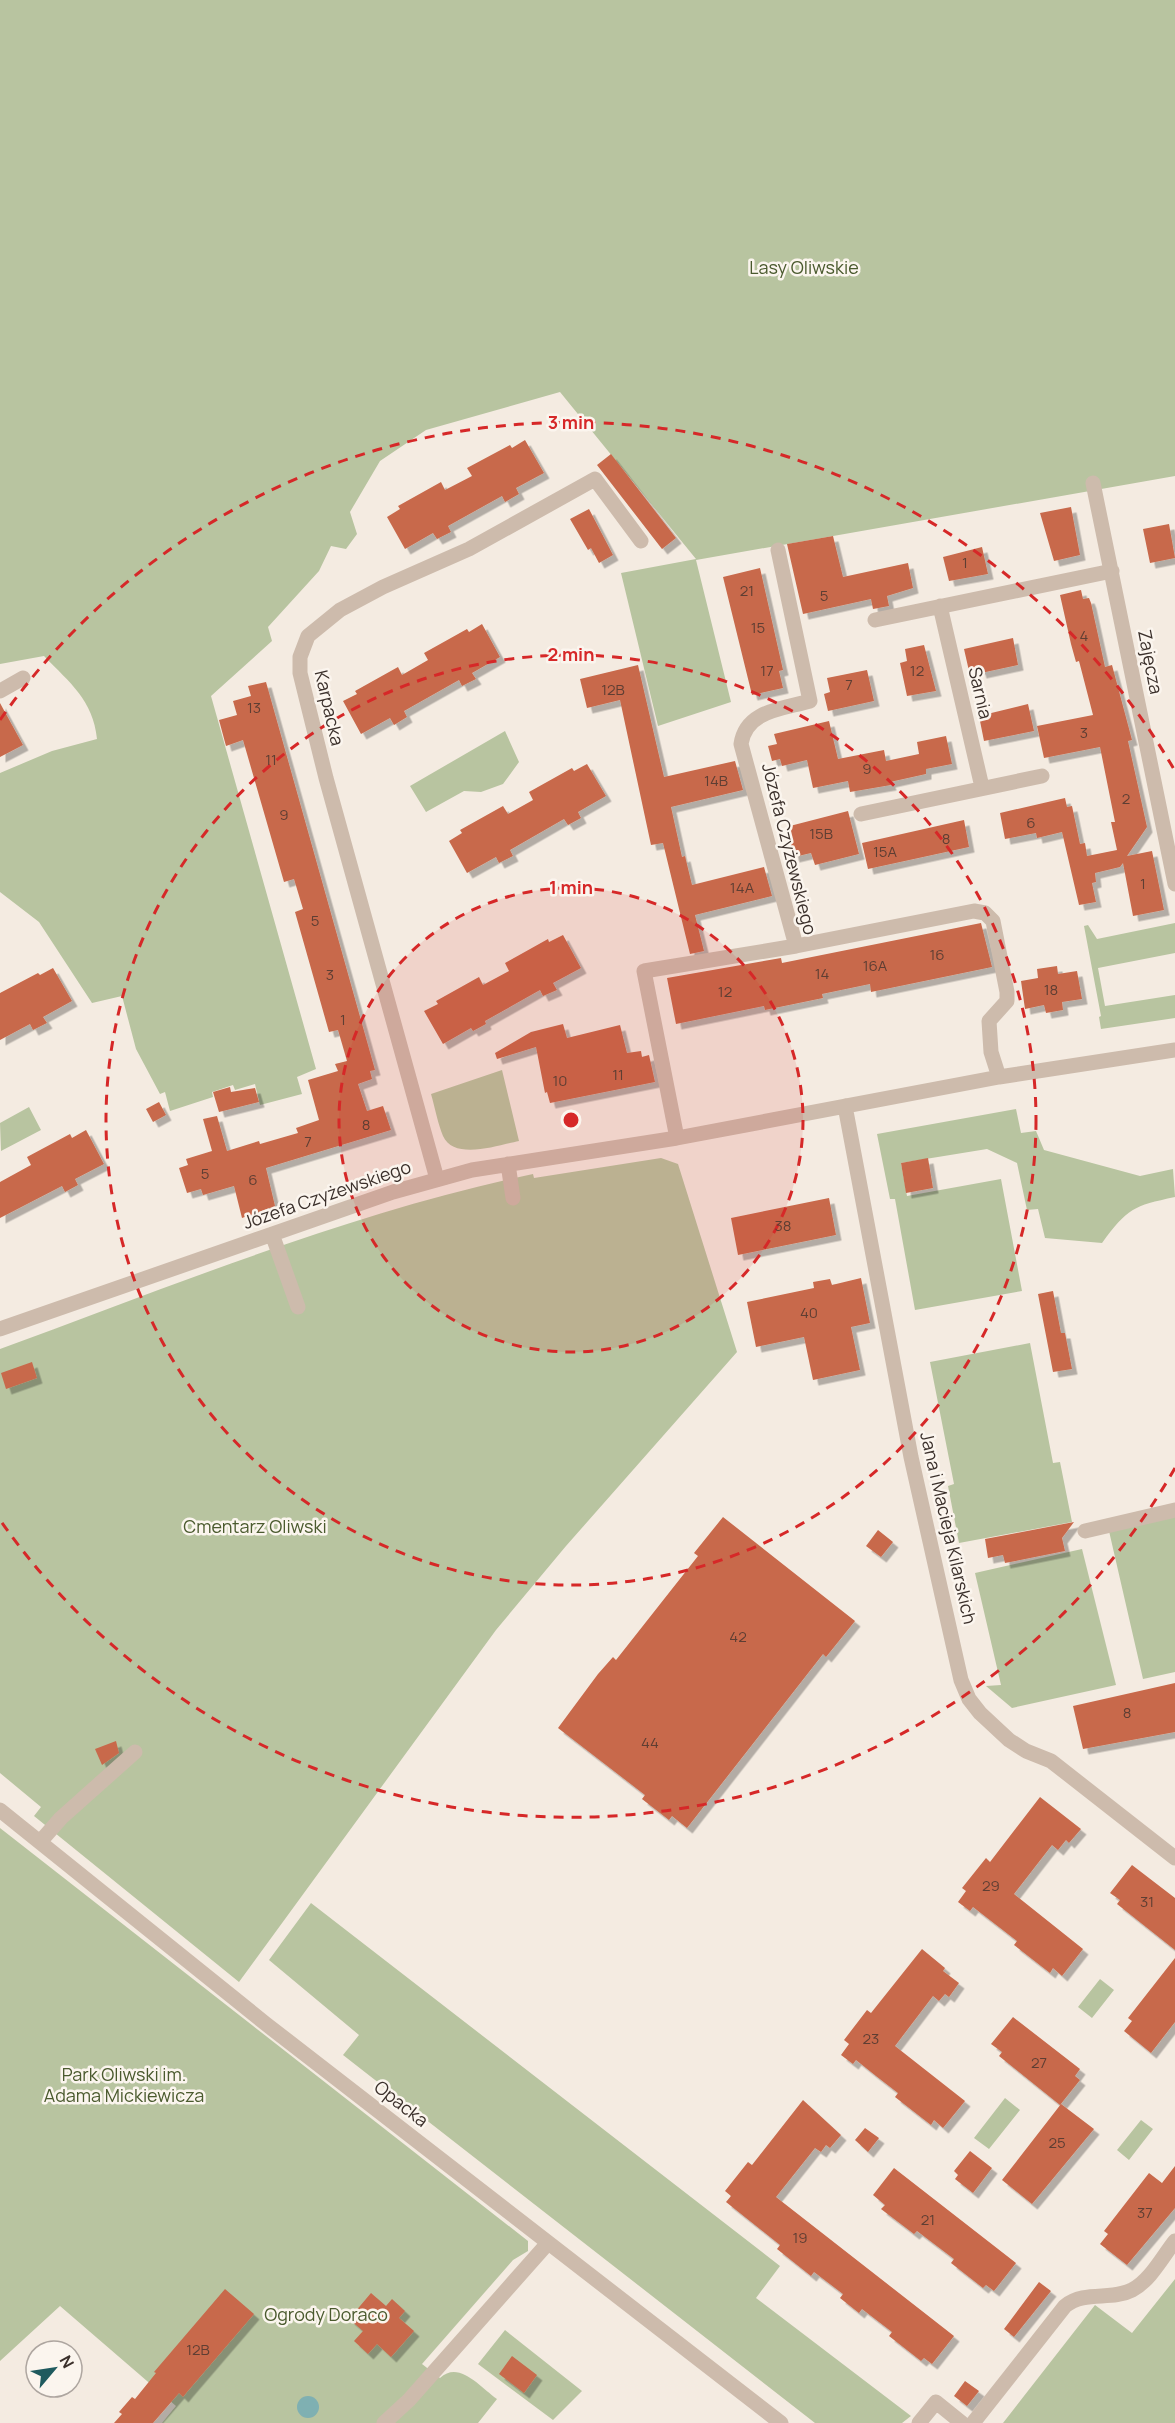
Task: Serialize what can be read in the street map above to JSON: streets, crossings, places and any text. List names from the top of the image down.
{
  "streets": {
    "street": [
      "Zajęcza",
      "Sarnia",
      "Karpacka",
      "Józefa Czyżewskiego",
      "Jana i Macieja Kilarskich",
      "Opacka"
    ]
  },
  "crossings": [
    ["Karpacka", "Józefa Czyżewskiego"],
    ["Józefa Czyżewskiego", "Jana i Macieja Kilarskich"]
  ],
  "parks": [
    "Lasy Oliwskie",
    "Cmentarz Oliwski",
    "Park Oliwski im. Adama Mickiewicza",
    "Ogrody Doraco"
  ],
  "house_numbers": [
    "1",
    "21",
    "5",
    "15",
    "4",
    "17",
    "12",
    "7",
    "12B",
    "13",
    "3",
    "11",
    "9",
    "14B",
    "2",
    "9",
    "6",
    "15B",
    "8",
    "15A",
    "1",
    "14A",
    "5",
    "16",
    "16A",
    "14",
    "3",
    "18",
    "12",
    "1",
    "11",
    "10",
    "8",
    "7",
    "5",
    "6",
    "38",
    "40",
    "42",
    "8",
    "44",
    "29",
    "31",
    "23",
    "27",
    "25",
    "37",
    "21",
    "19",
    "12B"
  ],
  "north": "top right",
  "rings": ["3 min", "2 min", "1 min"]
}
